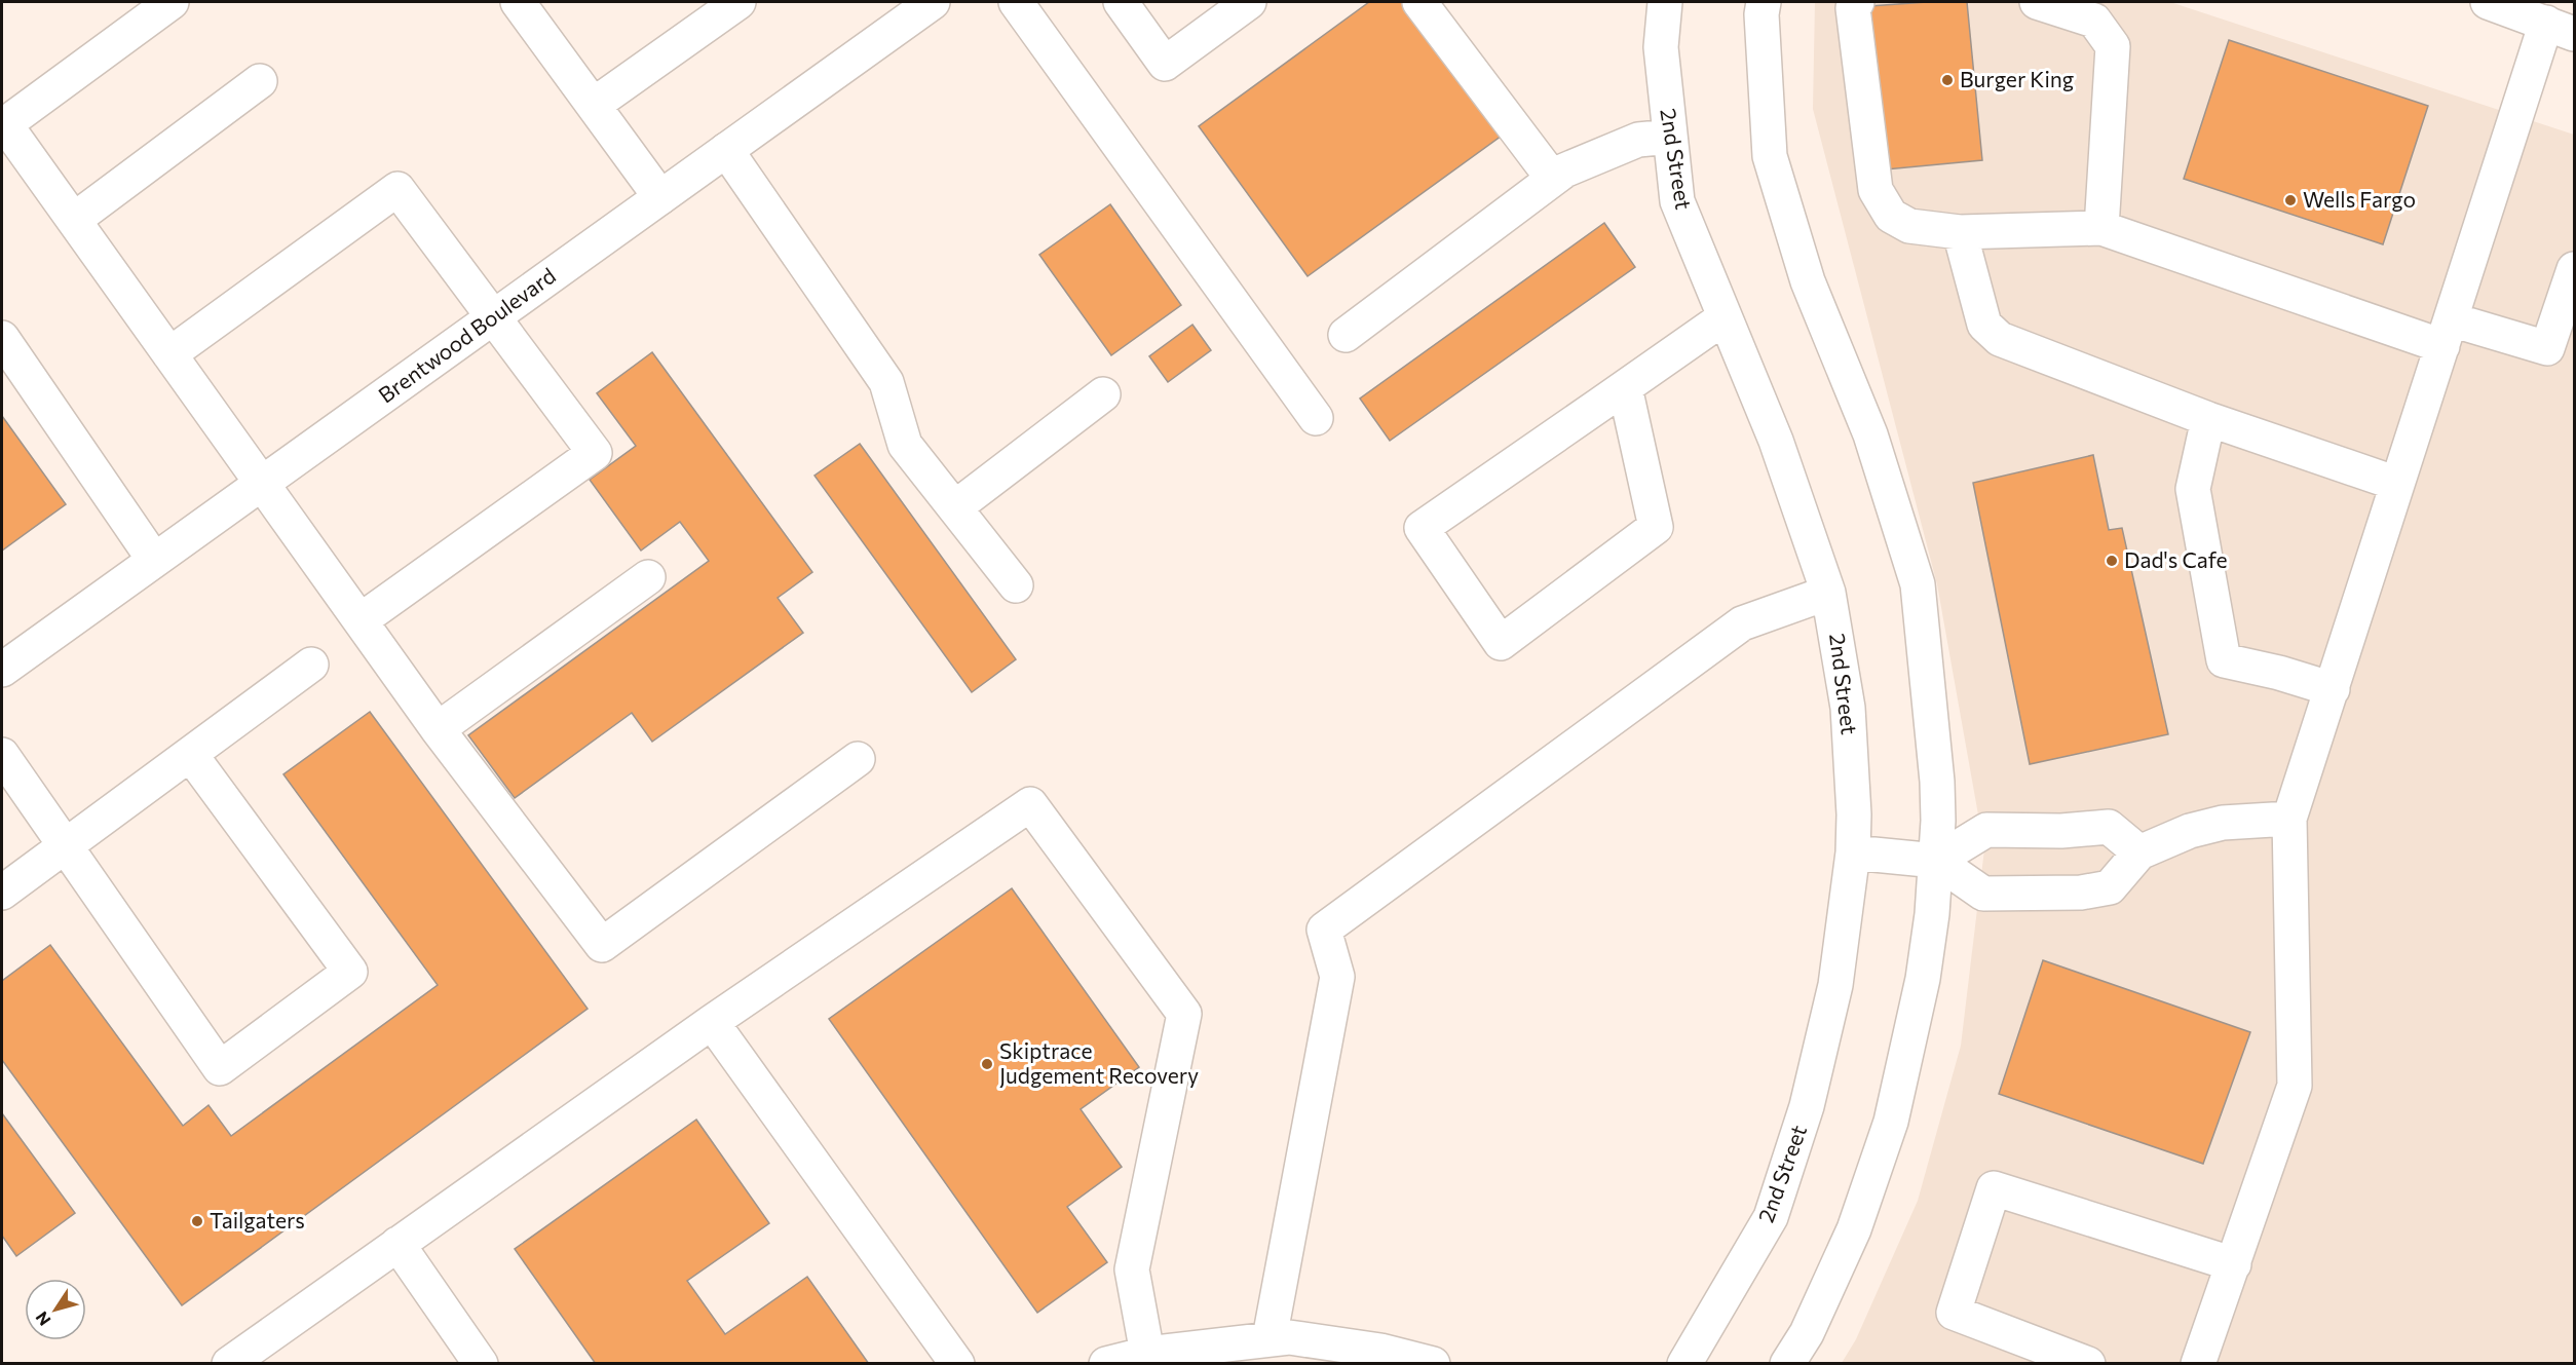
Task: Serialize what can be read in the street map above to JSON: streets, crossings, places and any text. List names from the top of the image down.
{
  "streets": {
    "street": ["2nd Street", "Brentwood Boulevard"]
  },
  "places": [
    "Burger King",
    "Wells Fargo",
    "Dad's Cafe",
    "Skiptrace Judgement Recovery",
    "Tailgaters"
  ],
  "north": "bottom left"
}
